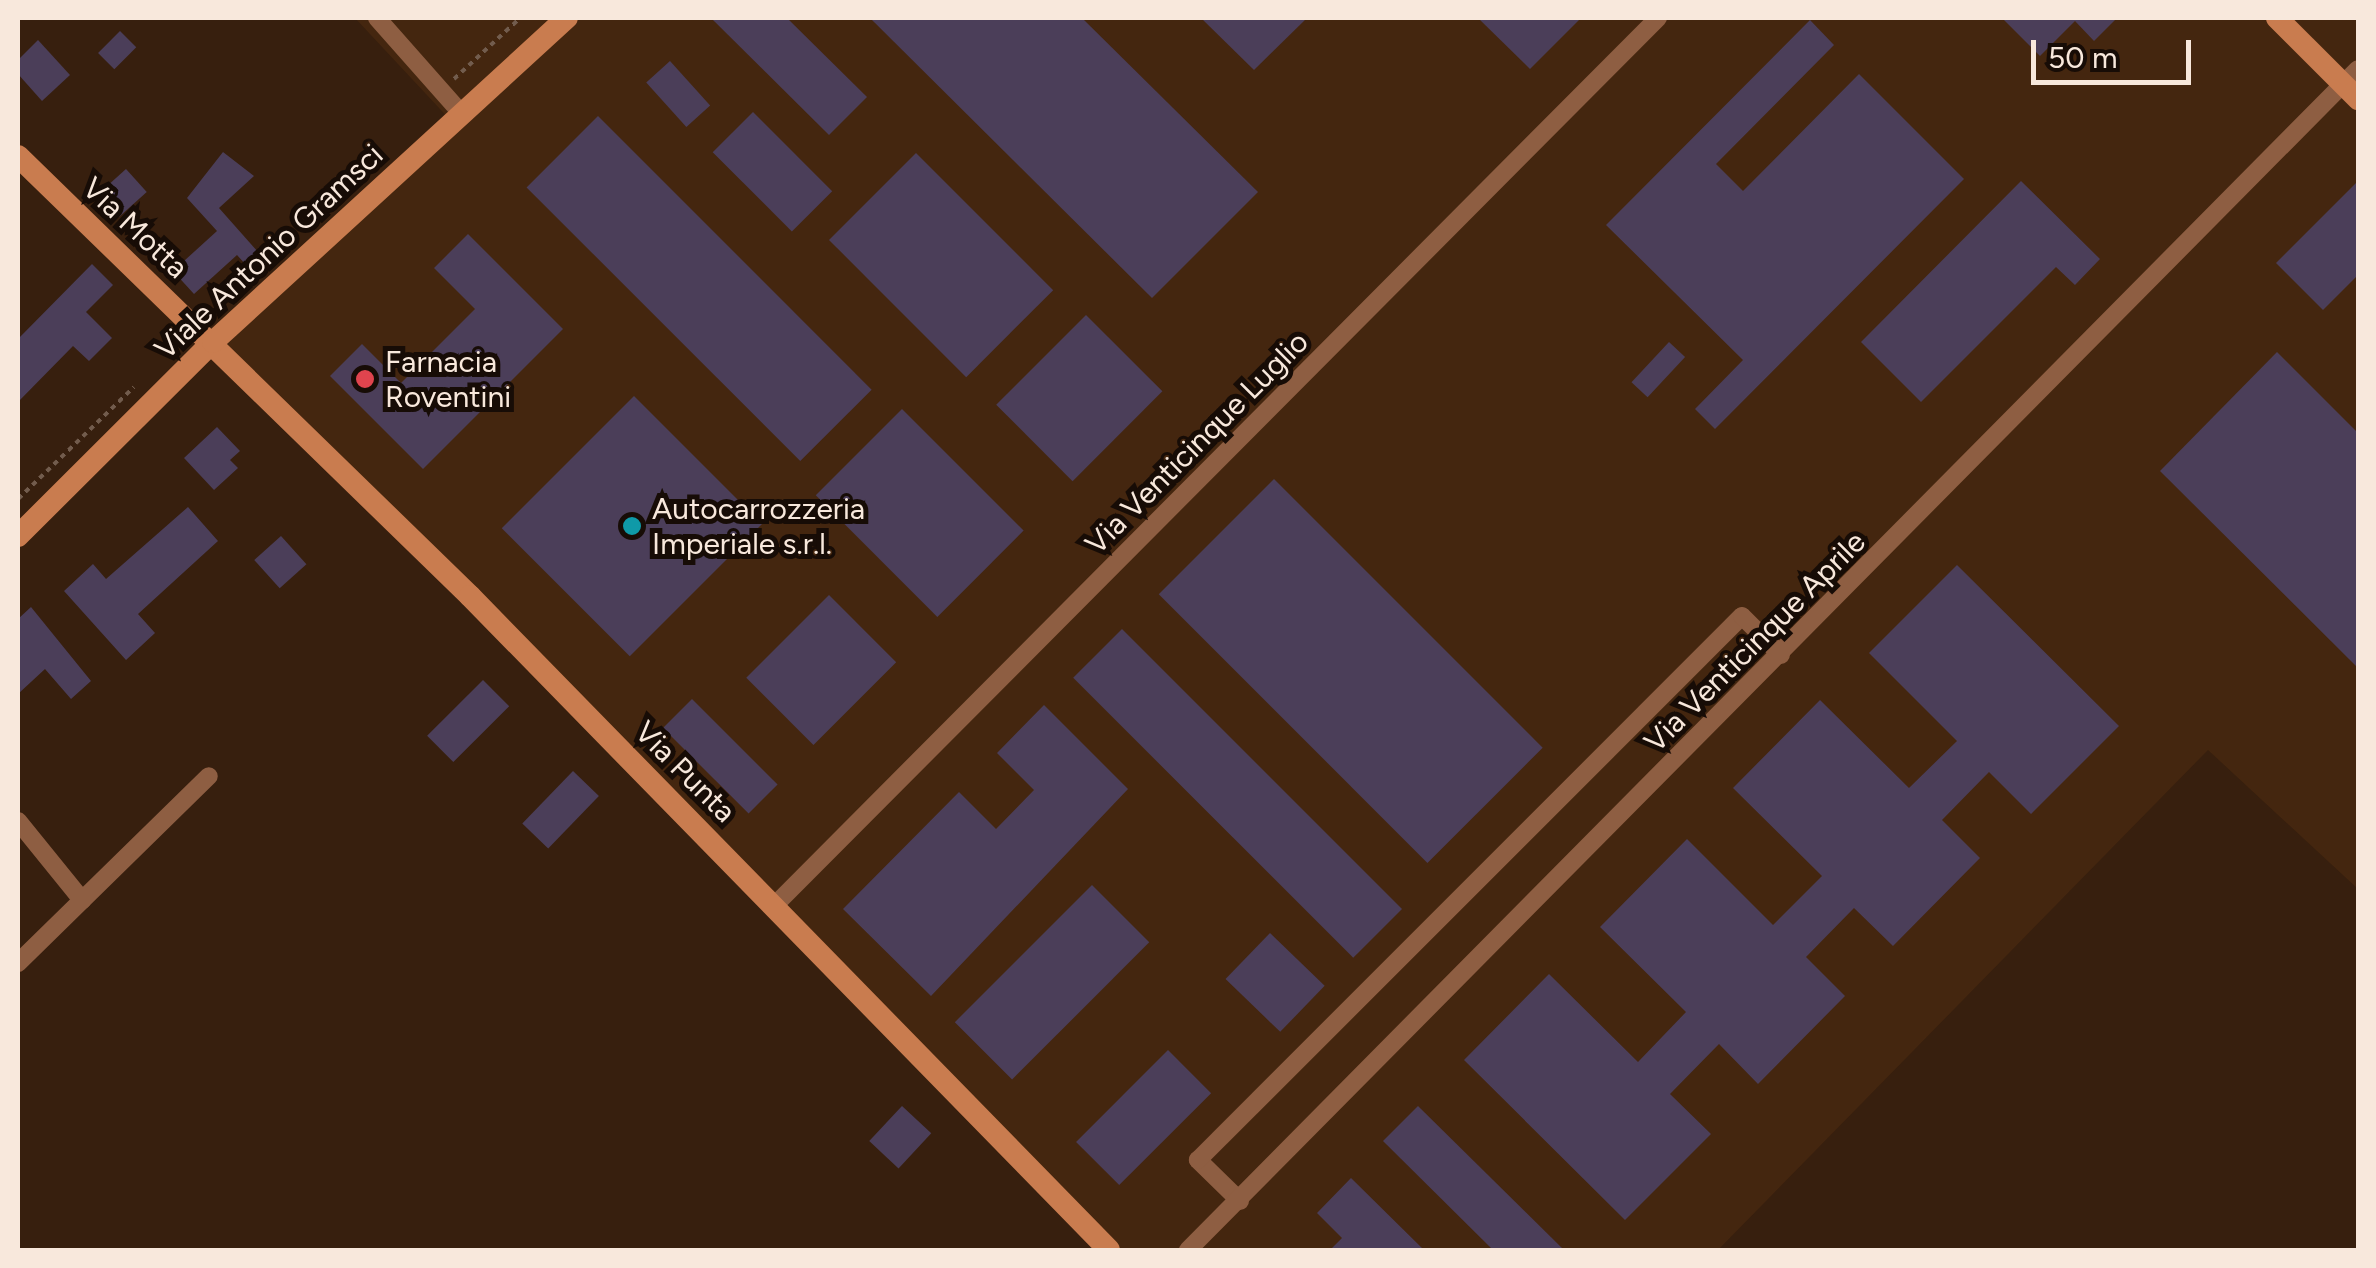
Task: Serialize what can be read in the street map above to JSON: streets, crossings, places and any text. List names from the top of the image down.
{
  "streets": {
    "street": [
      "Via Motta",
      "Viale Antonio Gramsci",
      "Via Venticinque Luglio",
      "Via Venticinque Aprile",
      "Via Punta"
    ]
  },
  "crossings": [
    ["Via Motta", "Viale Antonio Gramsci"],
    ["Via Motta", "Via Punta"],
    ["Viale Antonio Gramsci", "Via Punta"],
    ["Via Venticinque Luglio", "Via Punta"]
  ],
  "places": ["Farnacia Roventini", "Autocarrozzeria Imperiale s.r.l."],
  "scale_bar": "50 m"
}
